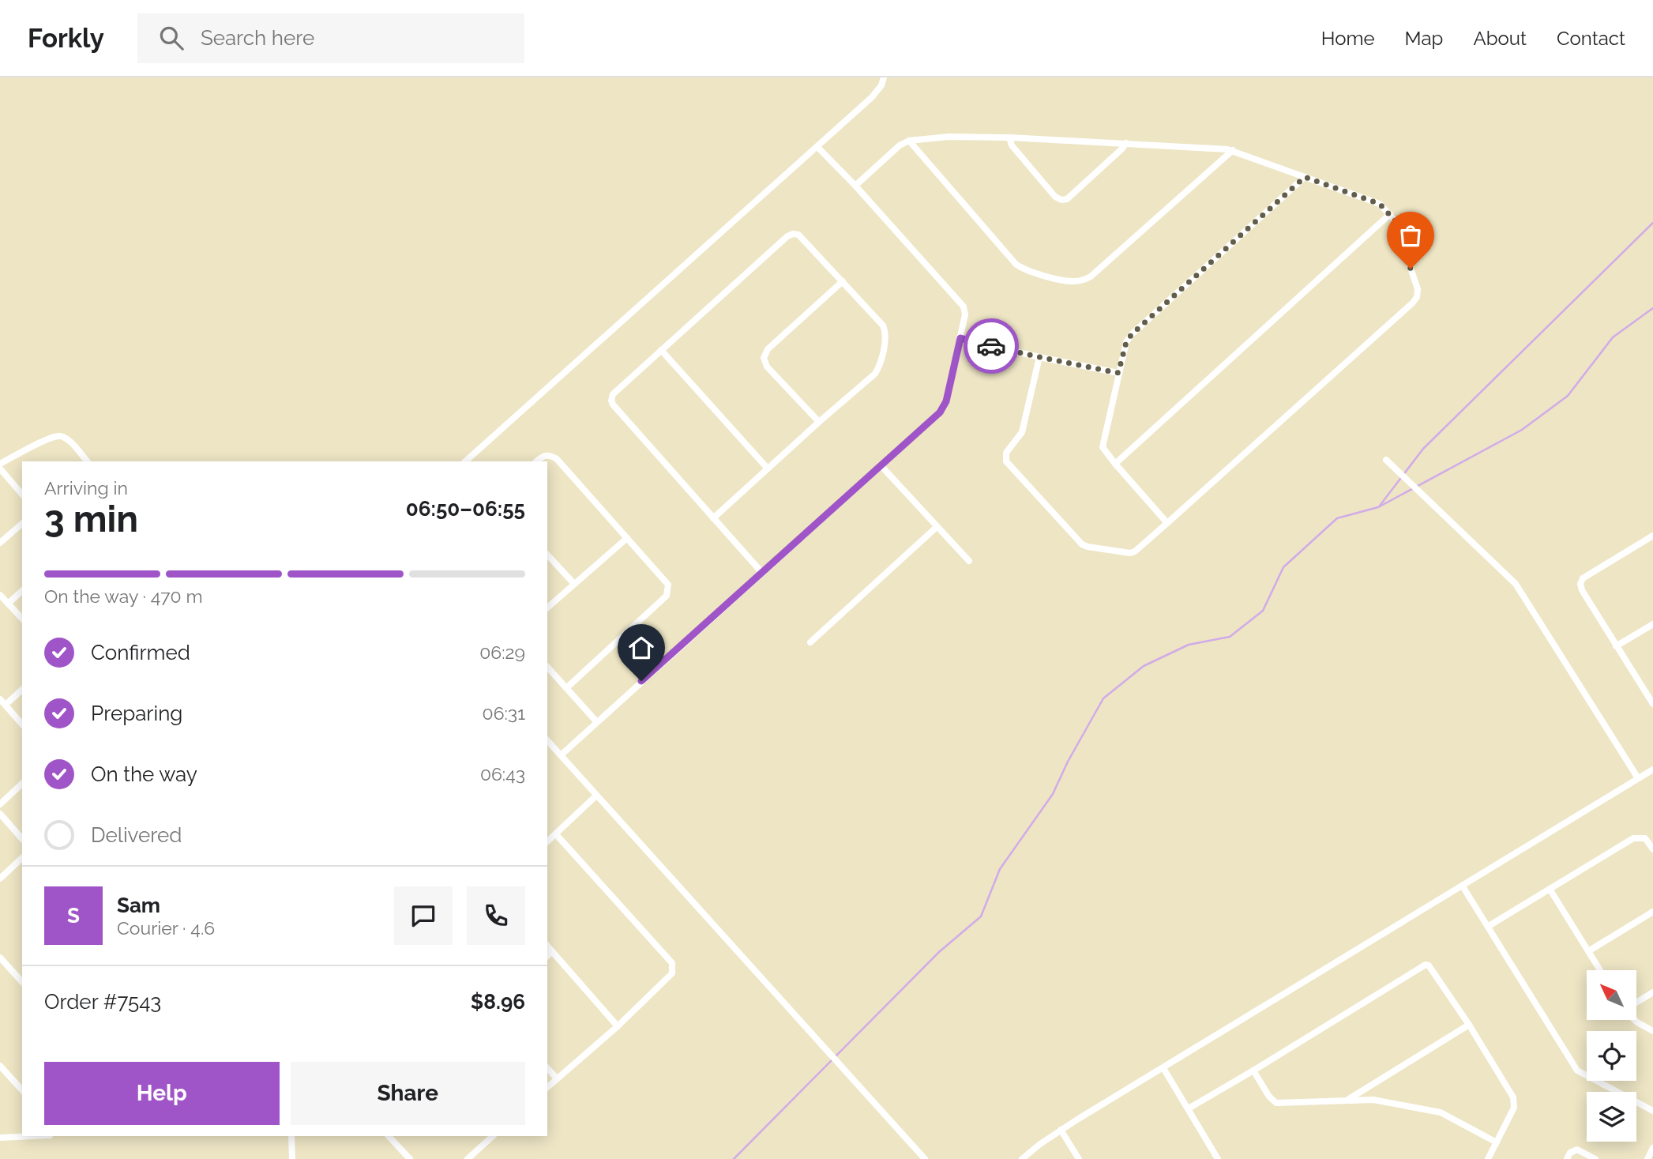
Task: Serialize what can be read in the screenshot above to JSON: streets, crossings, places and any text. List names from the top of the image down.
{
  "north": "top left",
  "page": {
    "header": "Forkly",
    "search": "Search here",
    "nav": [
      "Home",
      "Map",
      "About",
      "Contact"
    ],
    "heading": ["3 min", "Arriving in", "06:50–06:55"],
    "panel": [
      "Sam",
      "Courier · 4.6",
      "Order #7543",
      "$8.96"
    ],
    "bar": "On the way · 470 m",
    "list": [
      ["Confirmed", "06:29"],
      ["Preparing", "06:31"],
      ["On the way", "06:43"],
      "Delivered"
    ],
    "round": "S",
    "buttons": ["Help", "Share"]
  }
}
